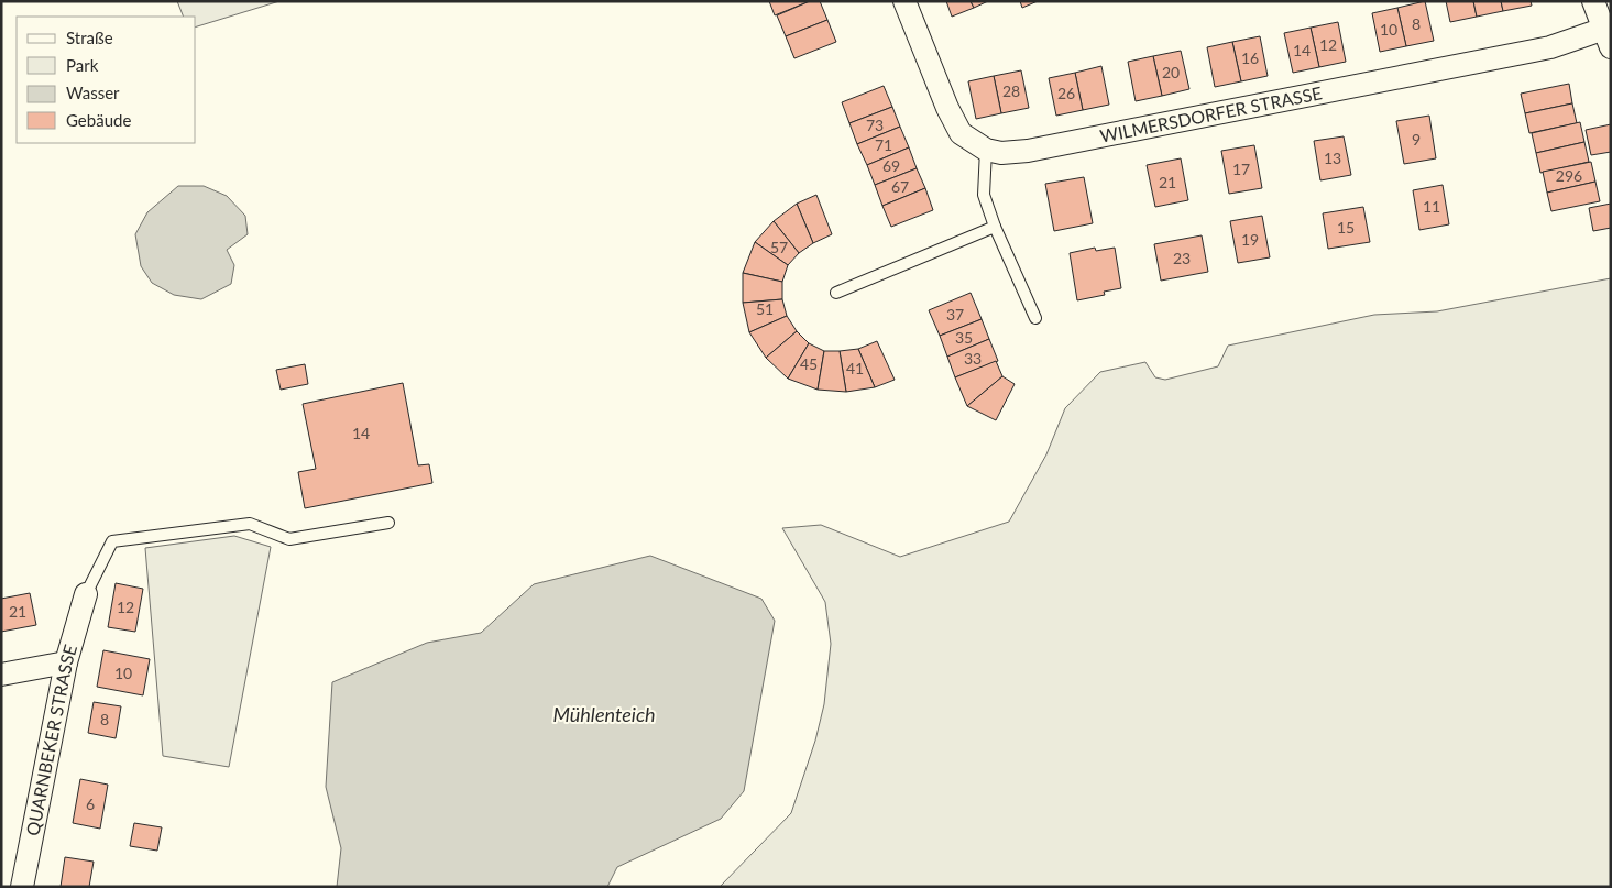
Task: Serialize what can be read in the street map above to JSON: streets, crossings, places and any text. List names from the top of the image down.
{
  "streets": {
    "street": ["WILMERSDORFER STRASSE", "QUARNBEKER STRASSE"]
  },
  "water": ["Mühlenteich"],
  "house_numbers": [
    "8",
    "10",
    "12",
    "14",
    "16",
    "20",
    "28",
    "26",
    "73",
    "9",
    "71",
    "13",
    "69",
    "17",
    "296",
    "21",
    "67",
    "11",
    "15",
    "19",
    "57",
    "23",
    "51",
    "37",
    "35",
    "33",
    "45",
    "41",
    "14",
    "12",
    "21",
    "10",
    "8",
    "6"
  ],
  "legend": [
    "Straße",
    "Park",
    "Wasser",
    "Gebäude"
  ]
}
